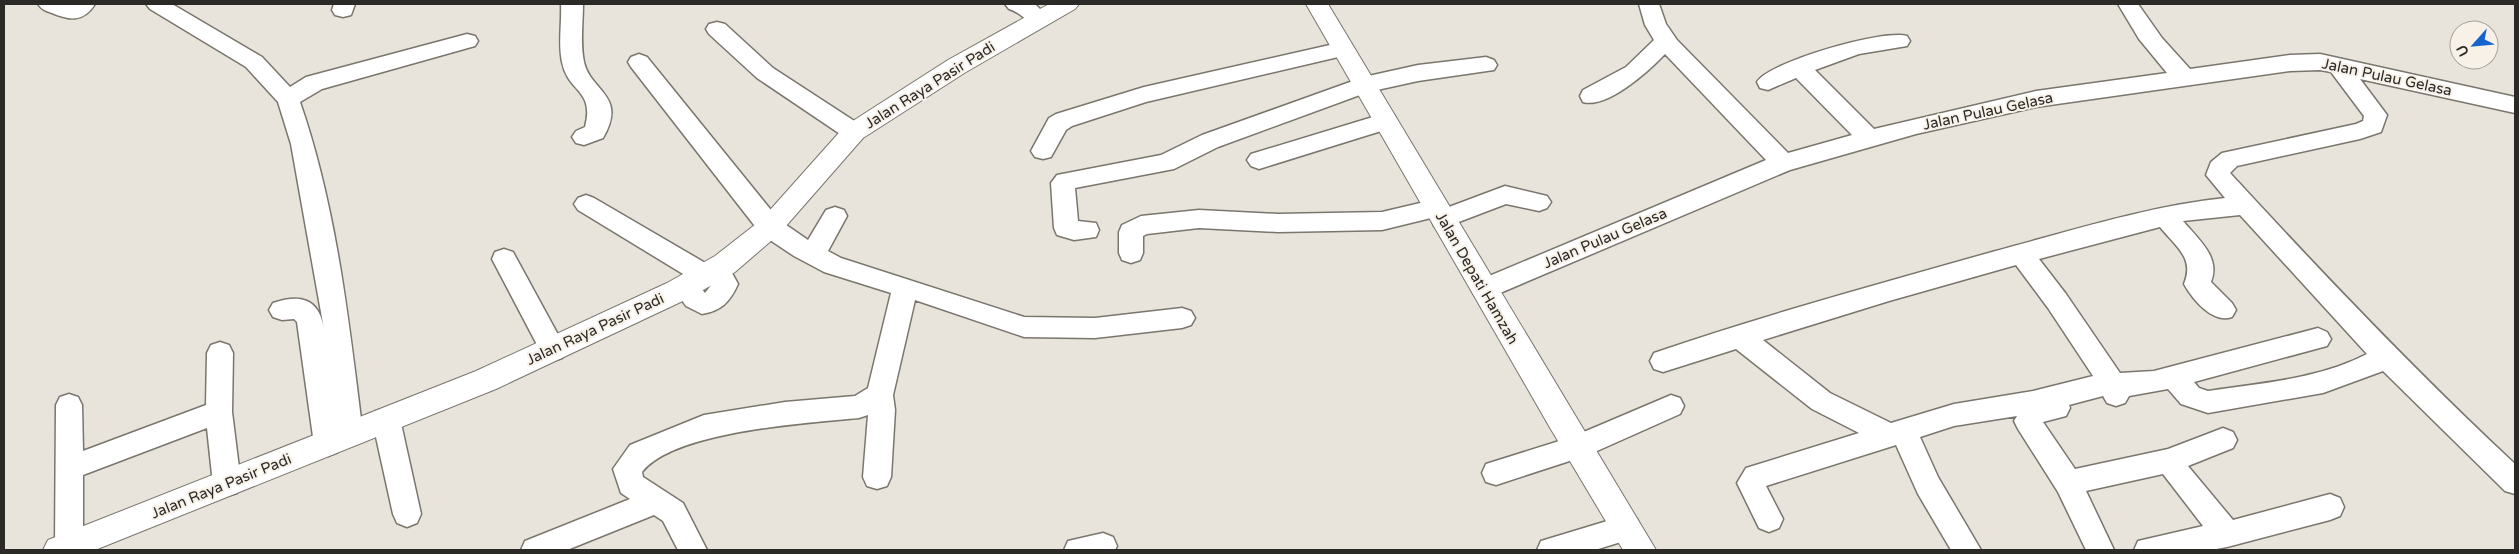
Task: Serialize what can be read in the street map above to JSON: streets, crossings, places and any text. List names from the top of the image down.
{
  "streets": {
    "street": ["Jalan Pulau Gelasa", "Jalan Raya Pasir Padi", "Jalan Depati Hamzah"]
  },
  "crossings": [
    ["Jalan Pulau Gelasa", "Jalan Depati Hamzah"]
  ],
  "north": "bottom left"
}
